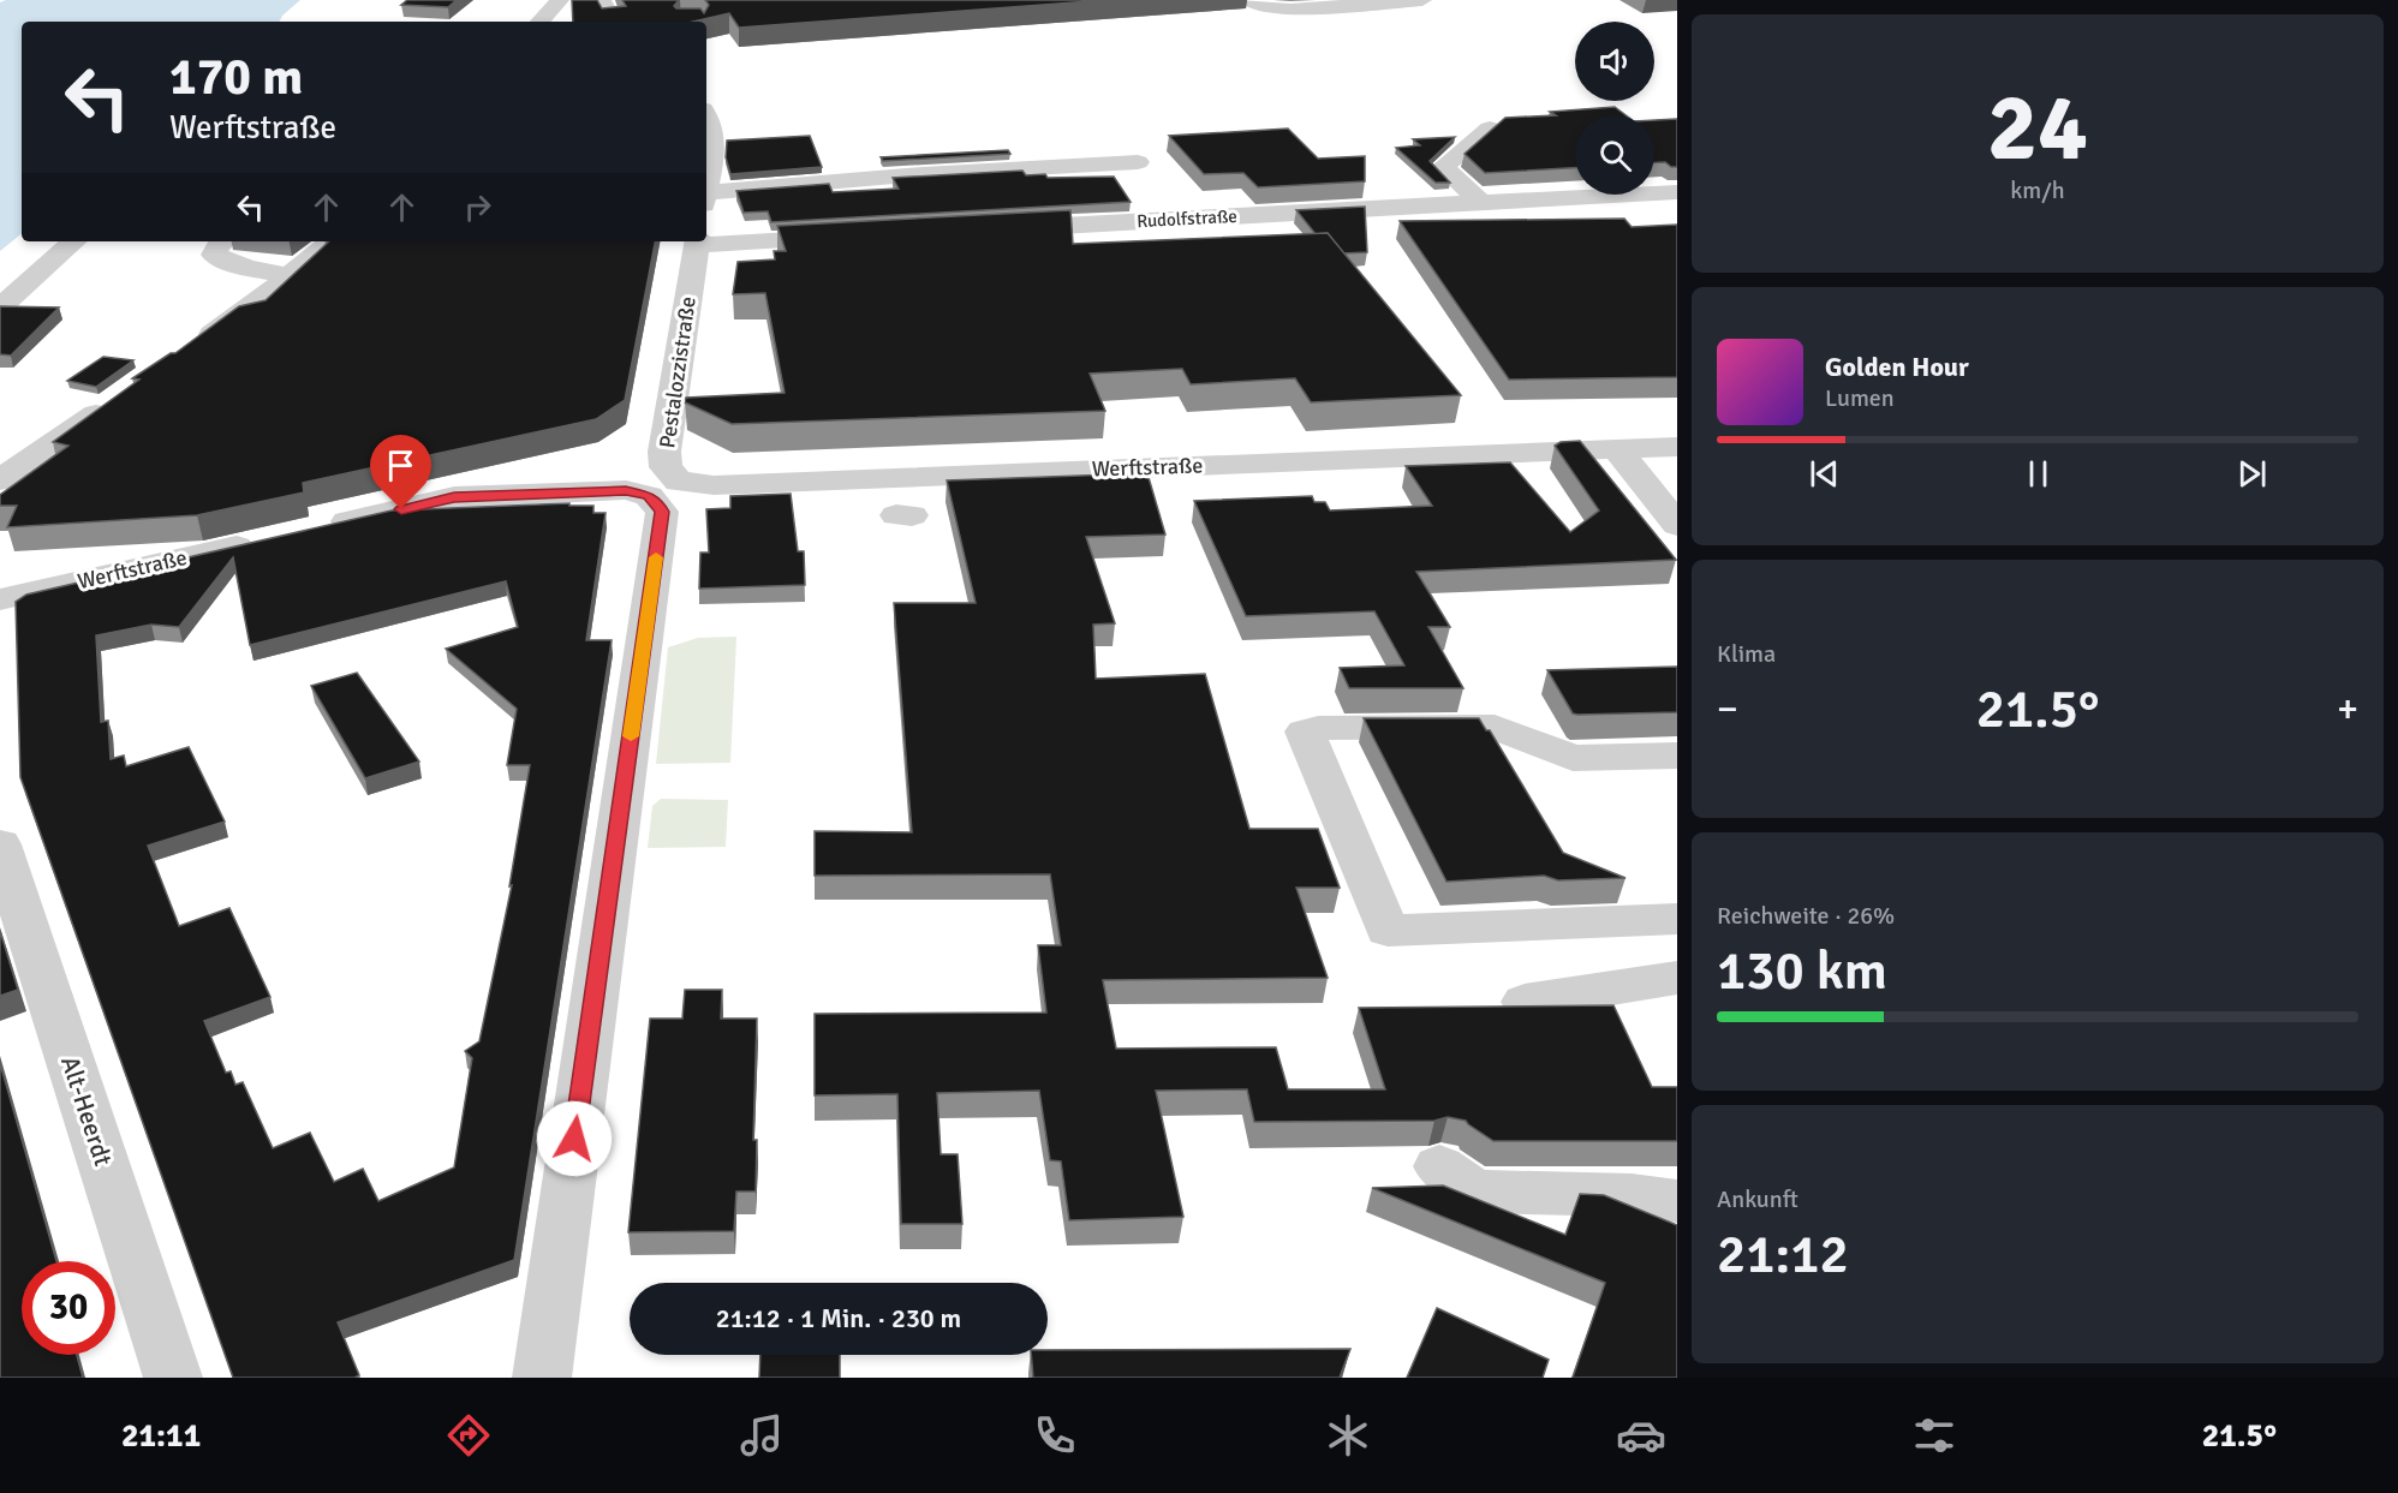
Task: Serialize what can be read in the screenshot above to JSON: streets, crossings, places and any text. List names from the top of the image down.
{
  "streets": {
    "street": [
      "Rudolfstraße",
      "Pestalozzistraße",
      "Werftstraße",
      "Alt-Heerdt"
    ]
  },
  "crossings": [
    ["Pestalozzistraße", "Werftstraße"]
  ],
  "page": {
    "tile": [
      ["24", "km/h"],
      "Klima",
      ["Reichweite · 26%", "130 km"],
      ["Ankunft", "21:12"]
    ],
    "turn": ["170 m", "Werftstraße"],
    "song": ["Golden Hour", "Lumen"],
    "heat": ["−", "21.5°", "+"],
    "limit": "30",
    "trip": "21:12 · 1 Min. · 230 m",
    "tabs": ["21:11", "21.5°"]
  }
}
